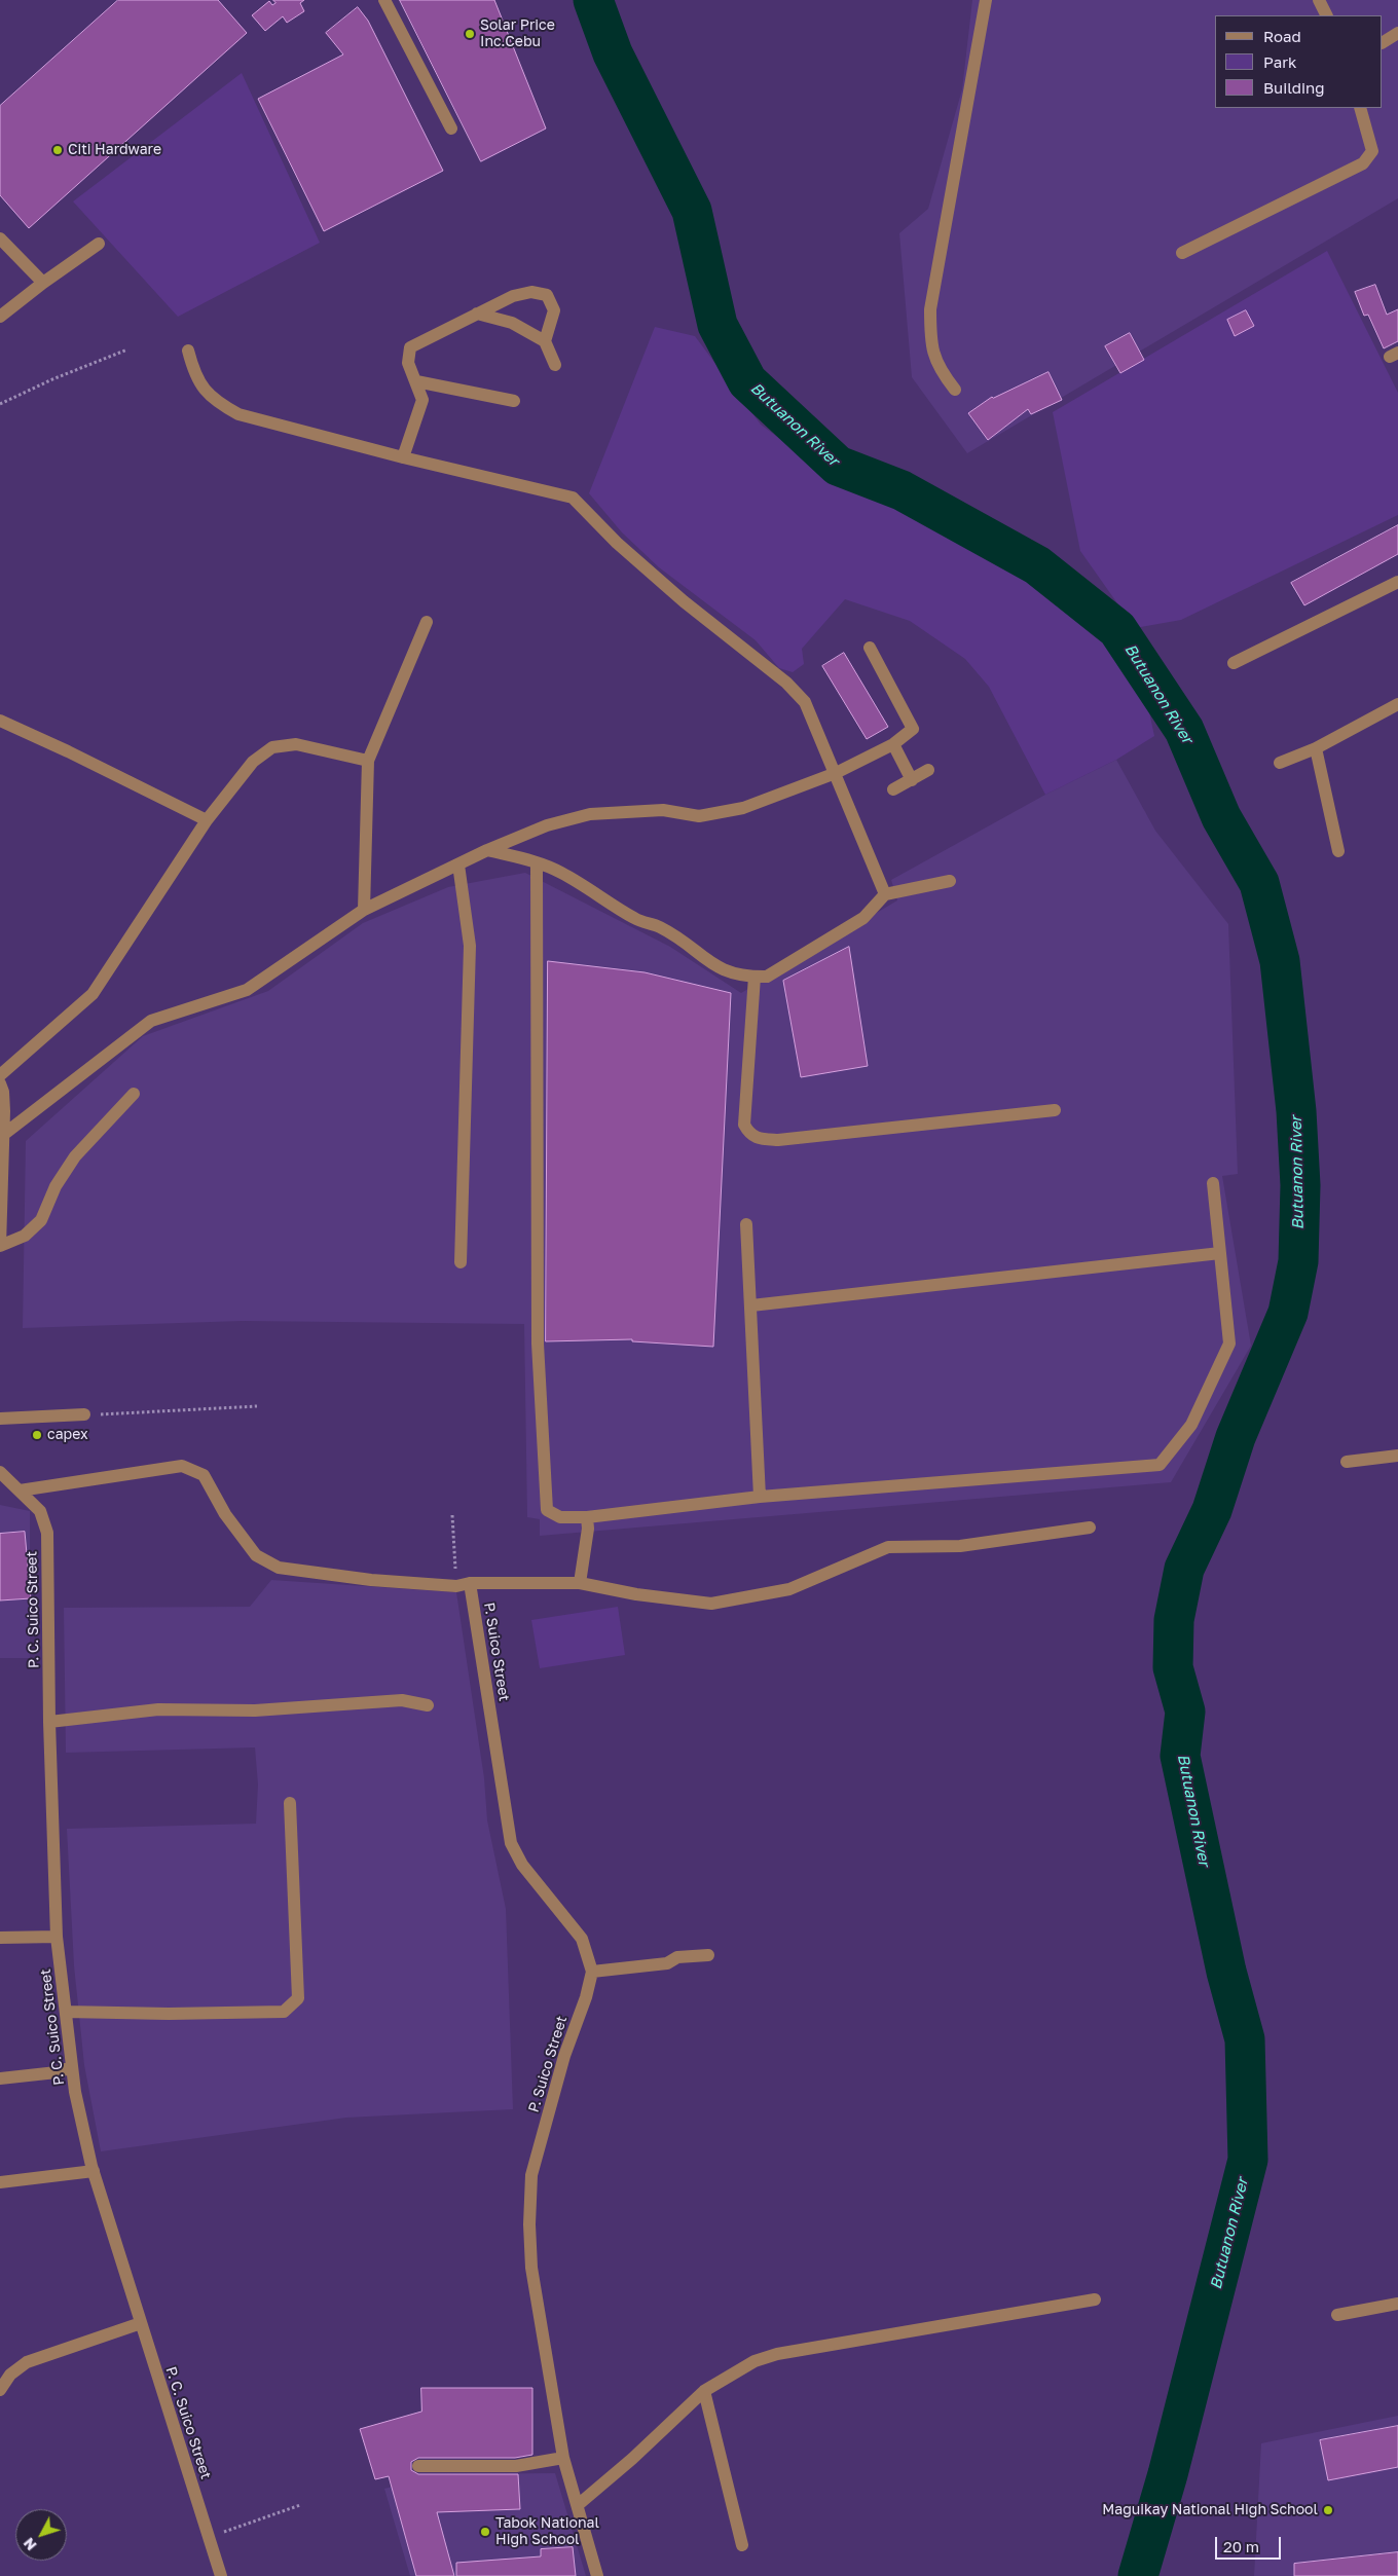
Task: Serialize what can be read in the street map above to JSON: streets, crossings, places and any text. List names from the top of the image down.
{
  "streets": {
    "street": ["P. C. Suico Street", "P. Suico Street"]
  },
  "water": ["Butuanon River"],
  "places": [
    "Solar Price Inc.Cebu",
    "Citi Hardware",
    "capex",
    "Maguikay National High School",
    "Tabok National High School"
  ],
  "legend": ["Road", "Park", "Building"],
  "scale_bar": "20 m",
  "north": "bottom left"
}
